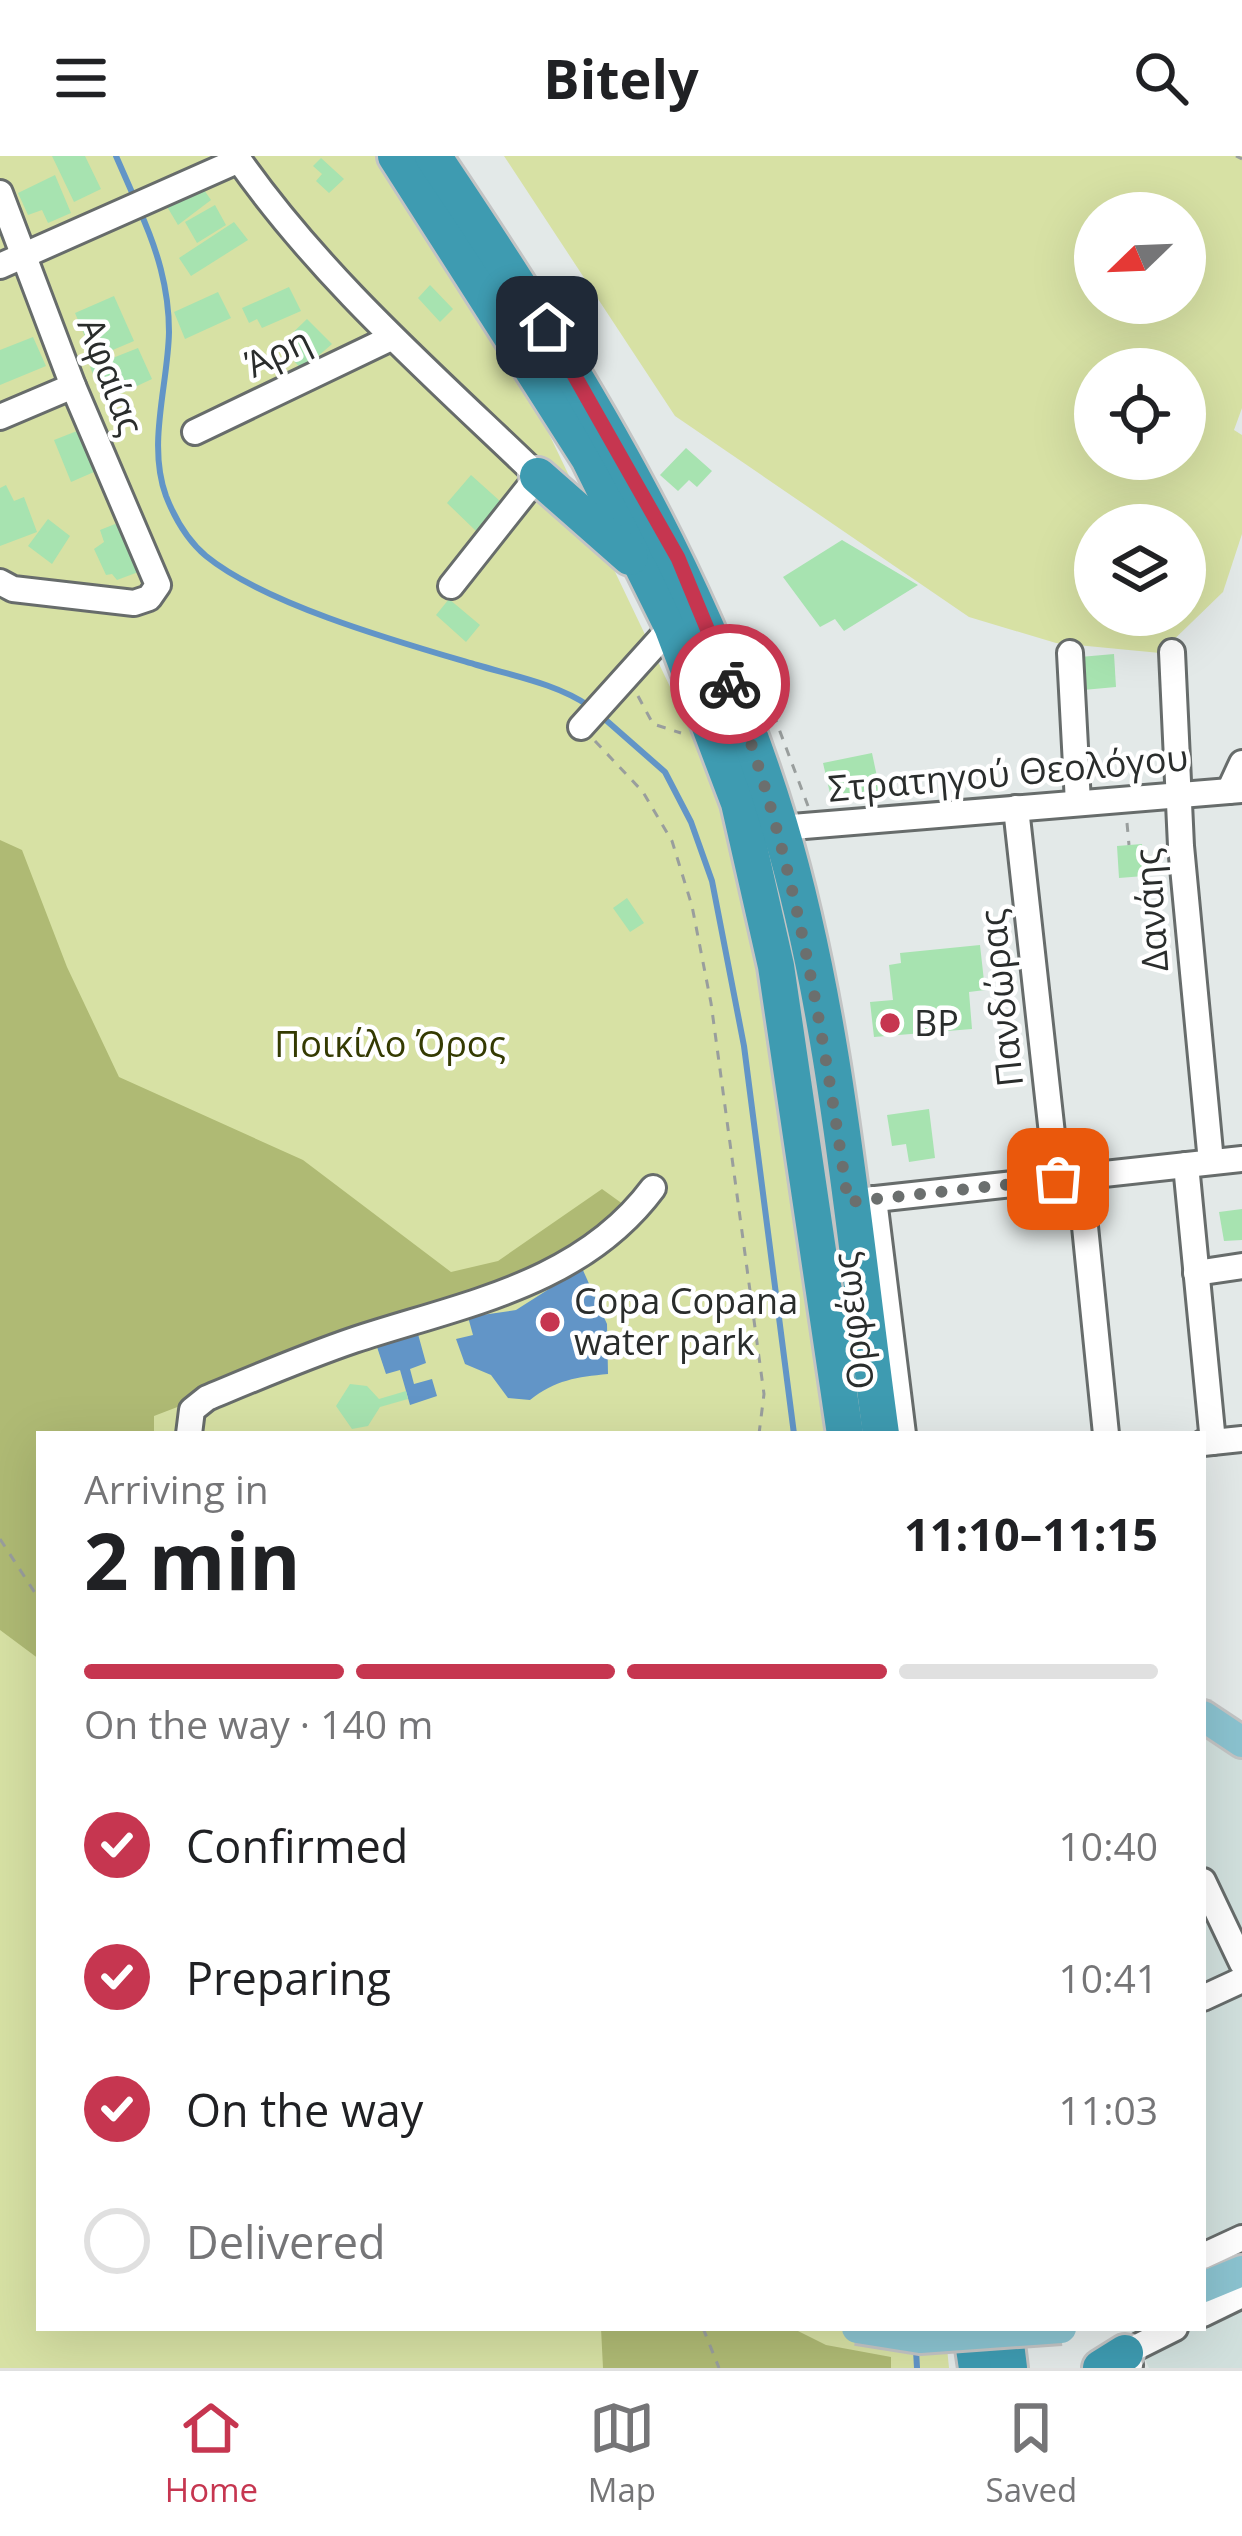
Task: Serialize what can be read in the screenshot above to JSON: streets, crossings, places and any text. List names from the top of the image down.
{
  "streets": {
    "street": [
      "Άρη",
      "Αφαίας",
      "Στρατηγού Θεολόγου",
      "Δανάης",
      "Πανδώρας",
      "Ορφέως"
    ]
  },
  "crossings": [
    ["Στρατηγού Θεολόγου", "Δανάης"],
    ["Στρατηγού Θεολόγου", "Πανδώρας"]
  ],
  "parks": ["Ποικίλο Όρος"],
  "places": ["BP", "Copa Copana water park"],
  "north": "bottom left",
  "page": {
    "header": "Bitely",
    "heading": ["2 min", "Arriving in", "11:10–11:15"],
    "bar": "On the way · 140 m",
    "list": [
      ["Confirmed", "10:40"],
      ["Preparing", "10:41"],
      ["On the way", "11:03"],
      "Delivered"
    ],
    "tabs": ["Home", "Map", "Saved"]
  }
}
